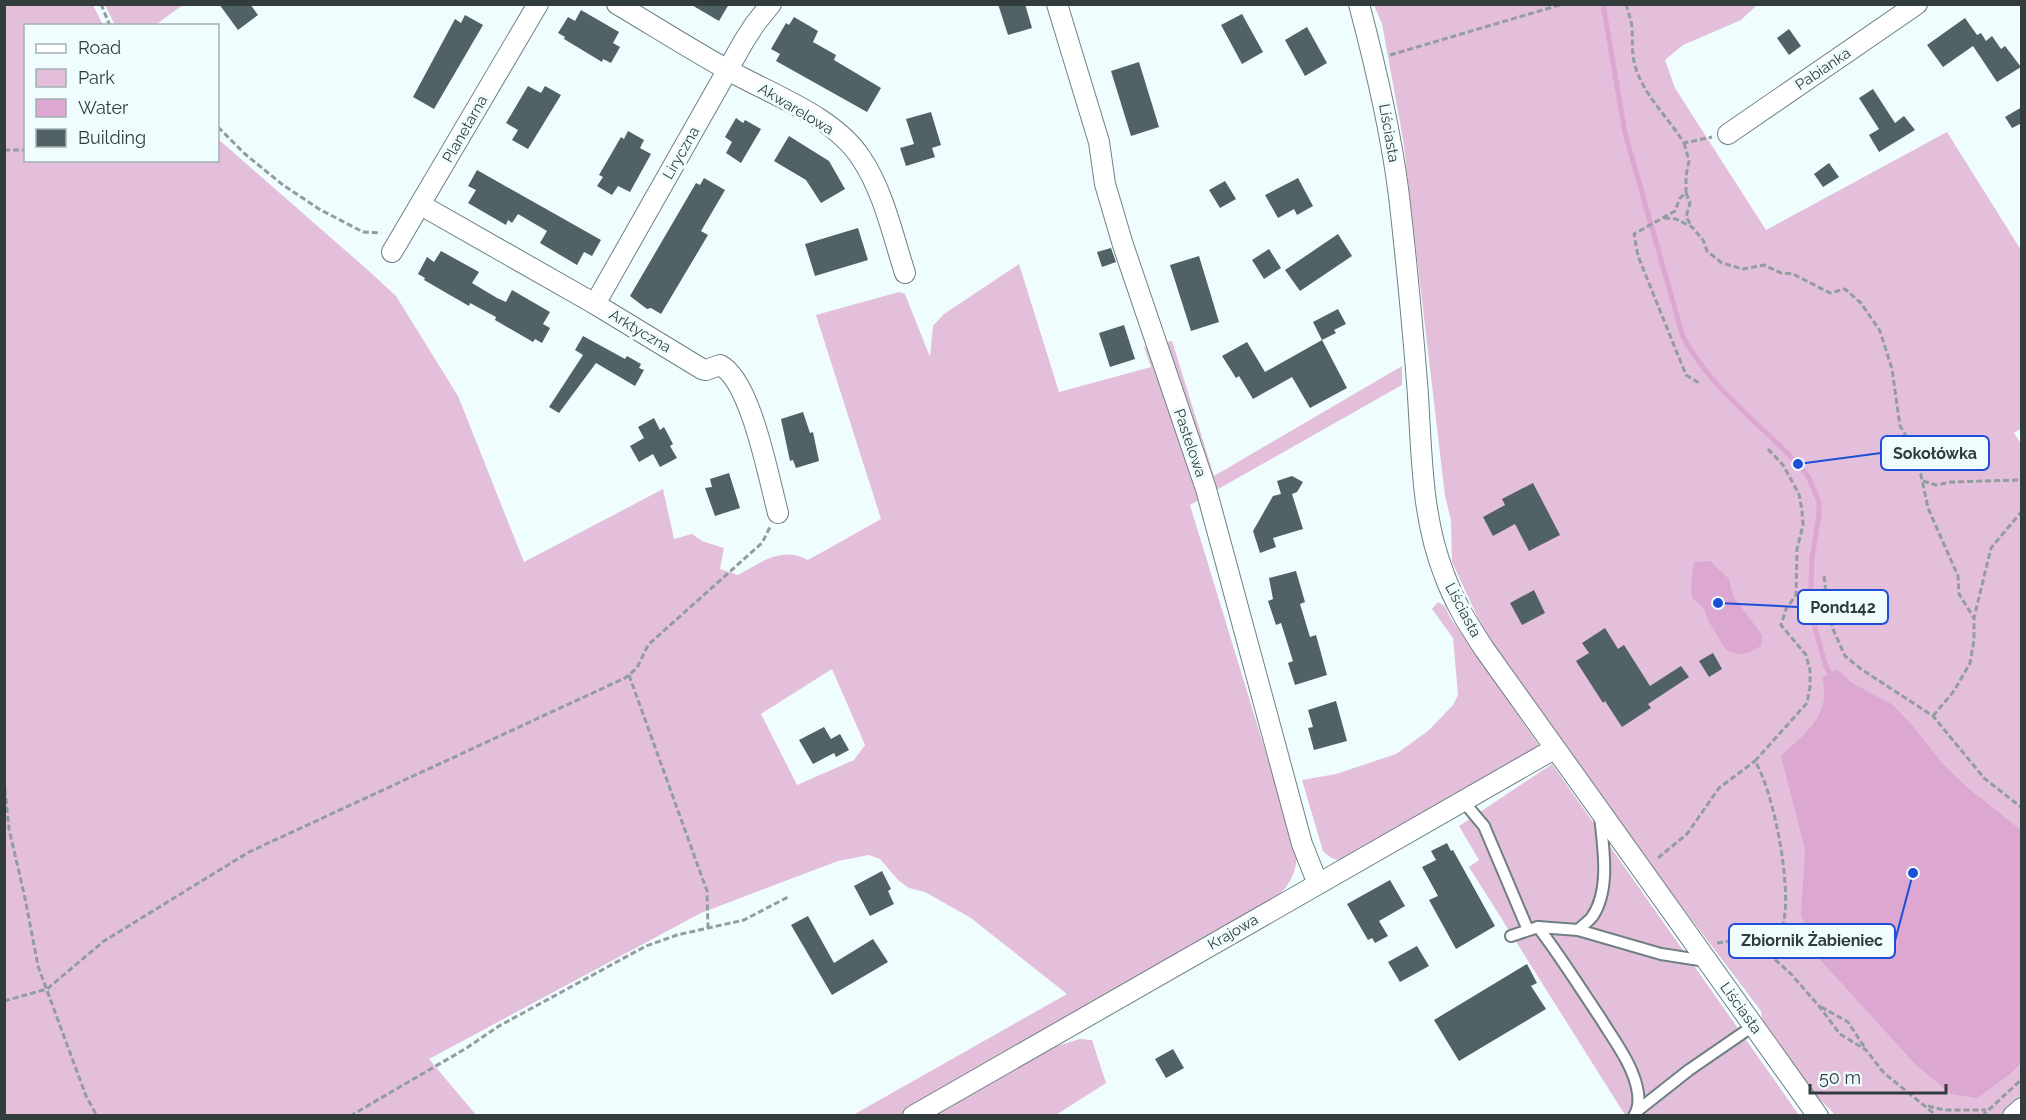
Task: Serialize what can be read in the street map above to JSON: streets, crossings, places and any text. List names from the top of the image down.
{
  "streets": {
    "street": [
      "Pabianka",
      "Akwarelowa",
      "Planetarna",
      "Liściasta",
      "Liryczna",
      "Arktyczna",
      "Pastelowa",
      "Krajowa"
    ]
  },
  "crossings": [
    ["Akwarelowa", "Liryczna"],
    ["Planetarna", "Arktyczna"],
    ["Liściasta", "Krajowa"],
    ["Liryczna", "Arktyczna"],
    ["Pastelowa", "Krajowa"]
  ],
  "places": ["Sokołówka", "Pond142", "Zbiornik Żabieniec"],
  "legend": [
    "Road",
    "Park",
    "Water",
    "Building"
  ],
  "scale_bar": "50 m"
}
